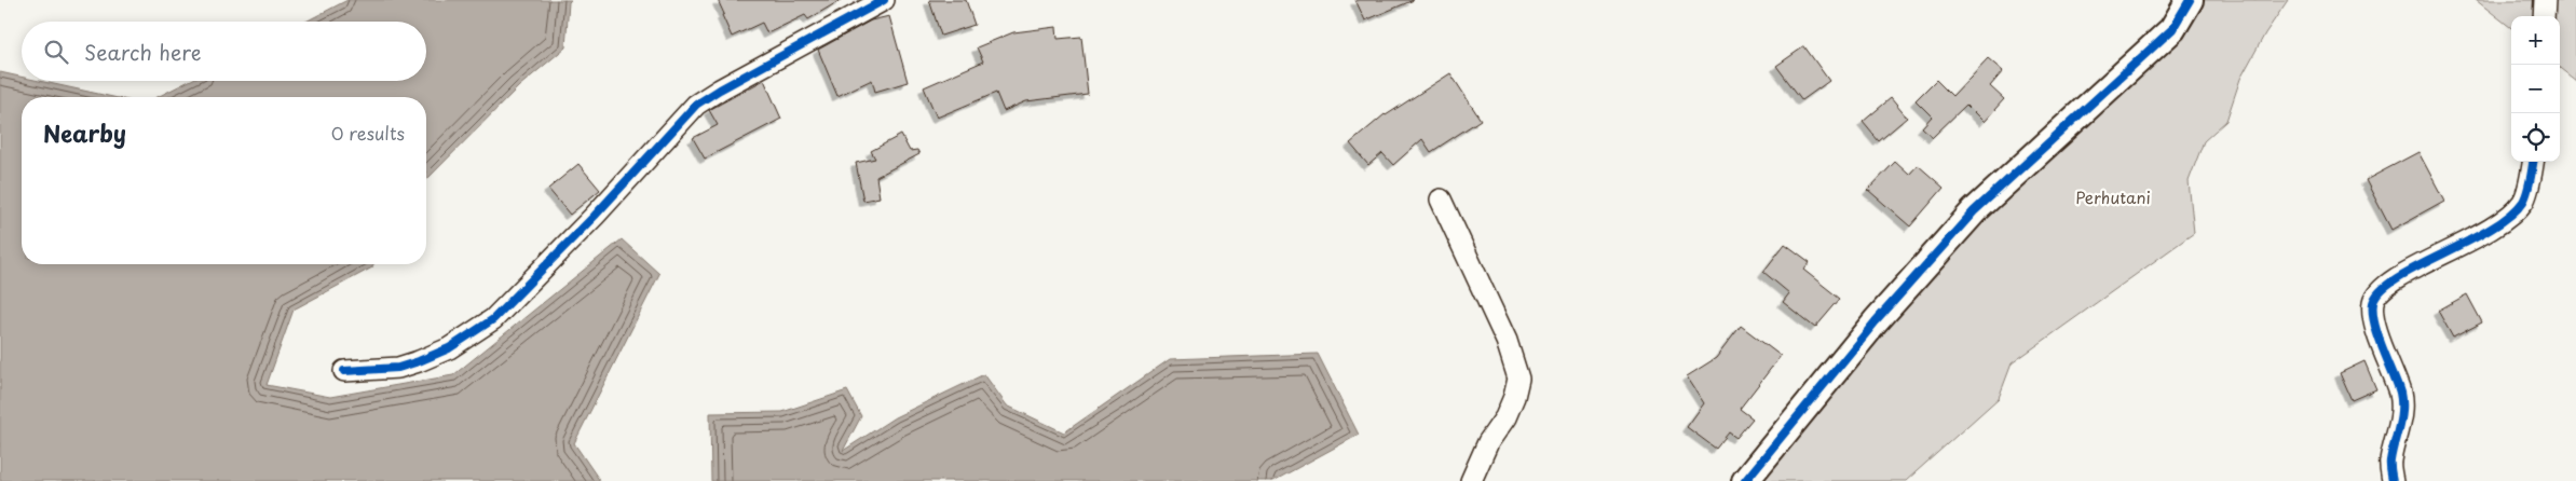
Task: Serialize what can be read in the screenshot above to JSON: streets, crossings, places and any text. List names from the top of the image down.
{
  "parks": ["Perhutani"],
  "page": {
    "map_buttons": ["+", "−"],
    "search": "Search here",
    "heading": ["Nearby", "0 results"]
  }
}
